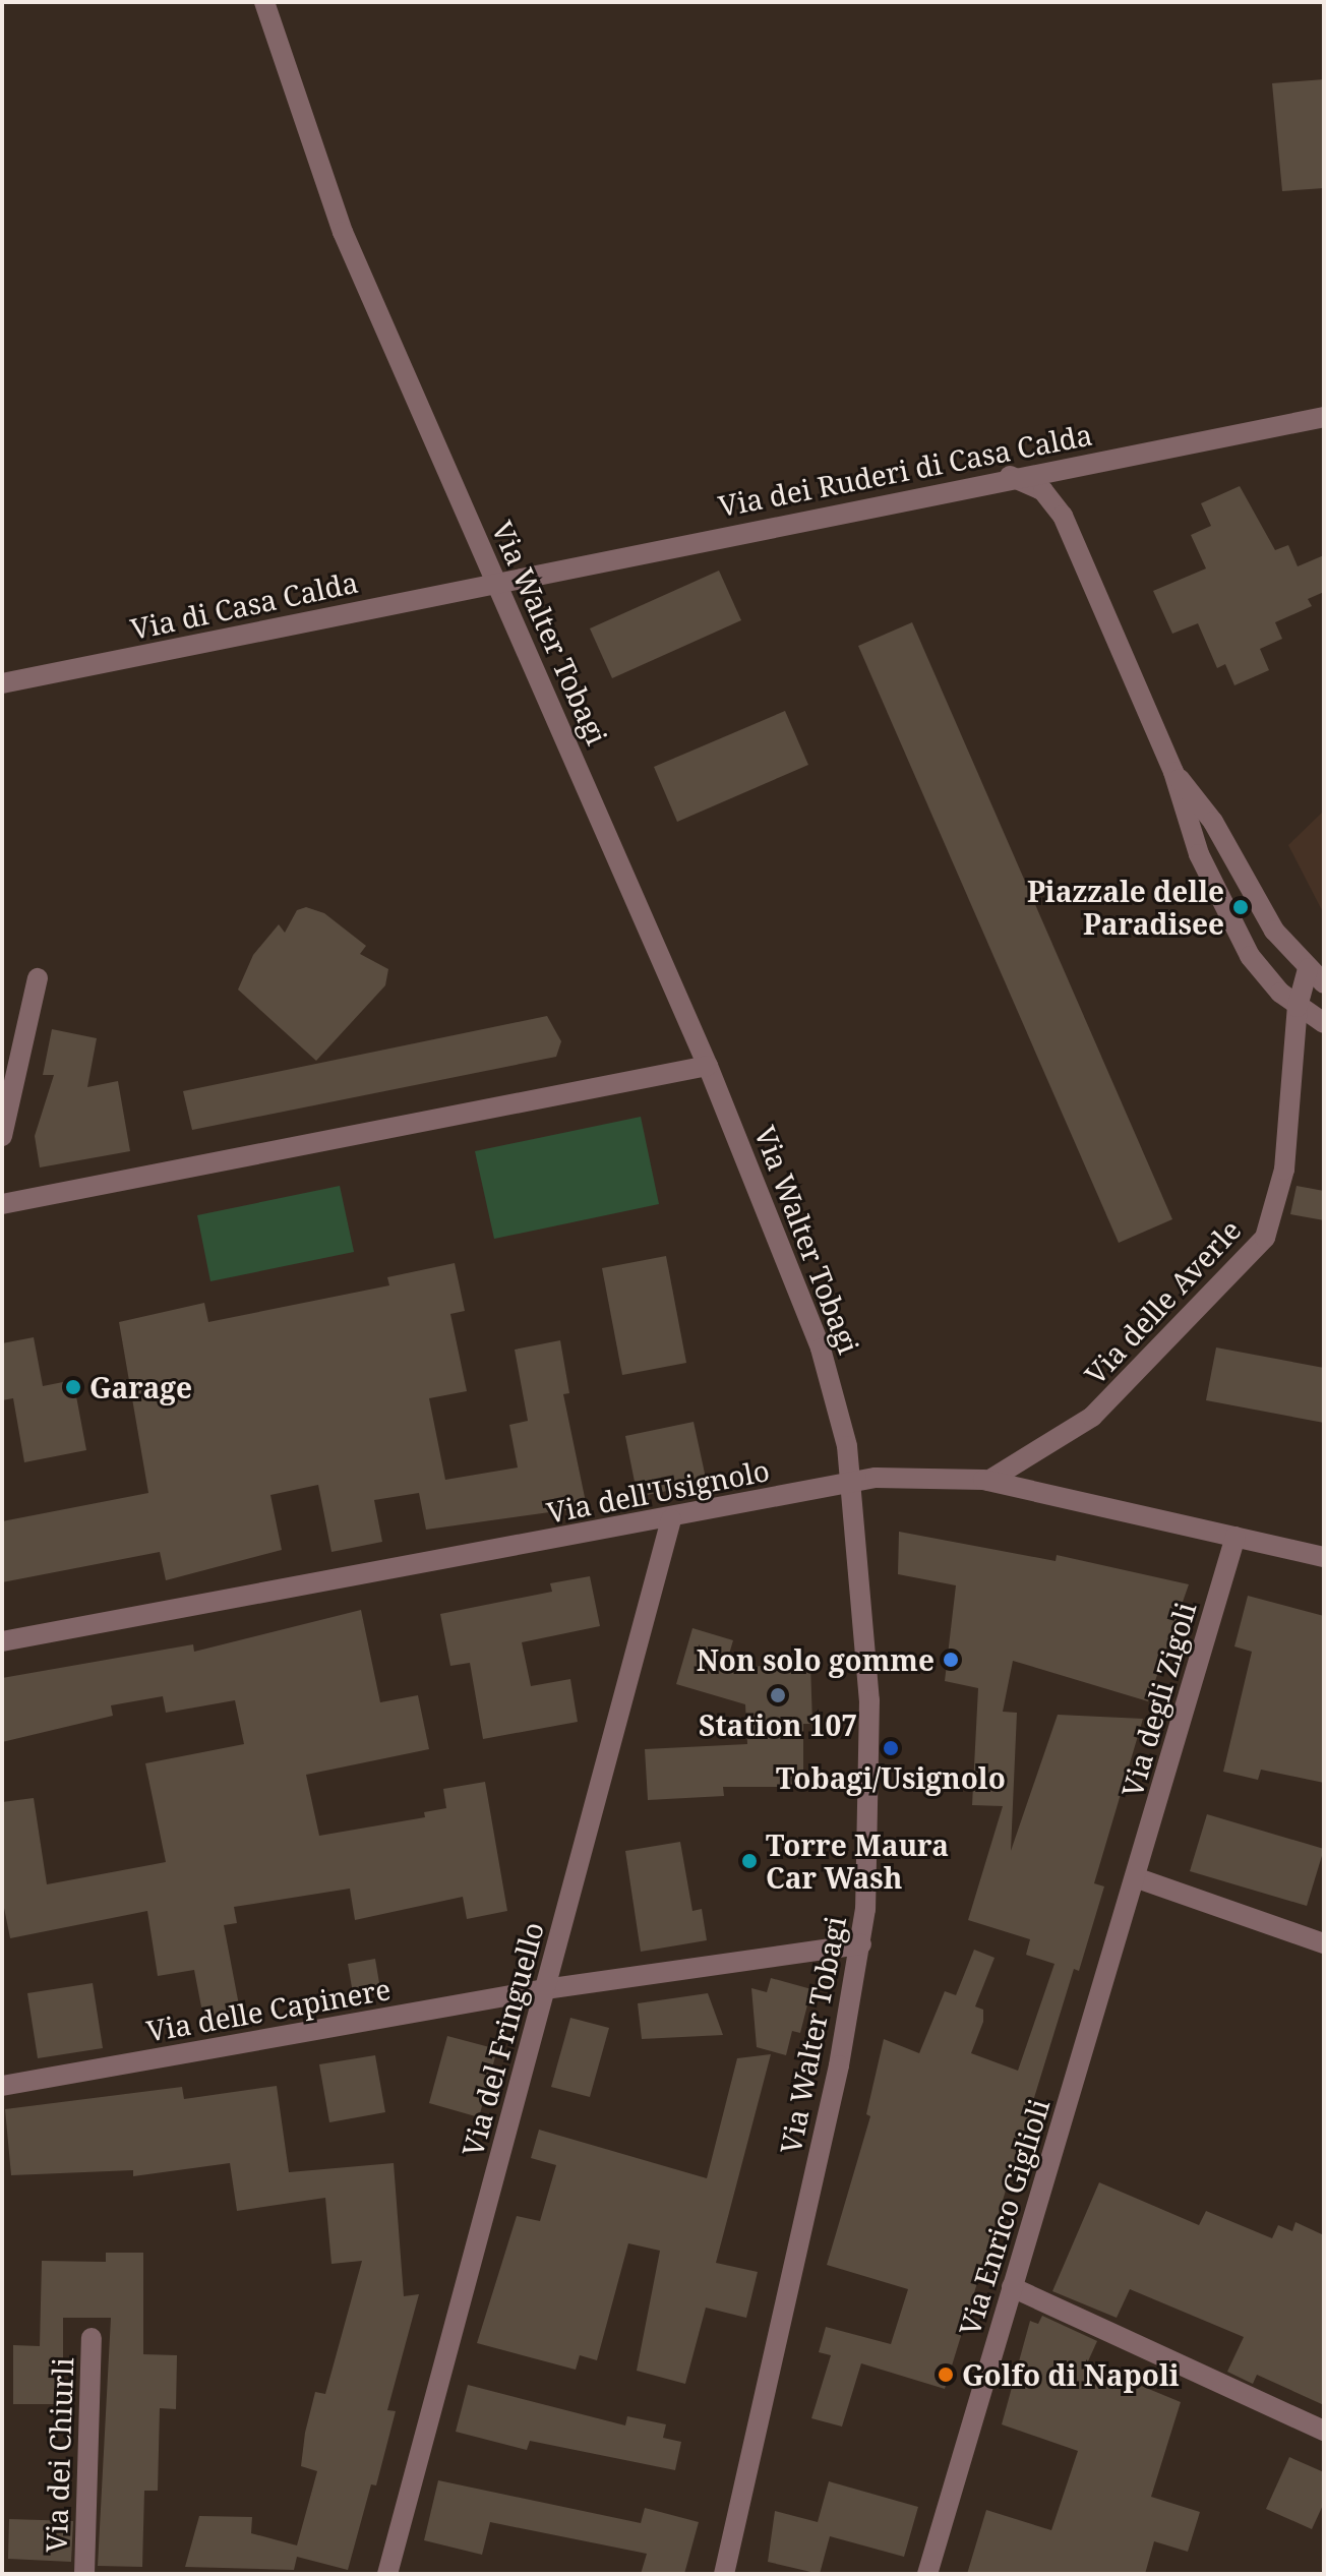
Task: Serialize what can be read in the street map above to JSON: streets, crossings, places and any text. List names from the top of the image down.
{
  "streets": {
    "street": [
      "Via dei Ruderi di Casa Calda",
      "Via di Casa Calda",
      "Via Walter Tobagi",
      "Via delle Averle",
      "Via dell'Usignolo",
      "Via degli Zigoli",
      "Via delle Capinere",
      "Via del Fringuello",
      "Via Enrico Giglioli",
      "Via dei Chiurli"
    ]
  },
  "crossings": [
    ["Via dei Ruderi di Casa Calda", "Via di Casa Calda"],
    ["Via dei Ruderi di Casa Calda", "Via Walter Tobagi"],
    ["Via di Casa Calda", "Via Walter Tobagi"],
    ["Via Walter Tobagi", "Via dell'Usignolo"],
    ["Via Walter Tobagi", "Via delle Capinere"],
    ["Via delle Averle", "Via dell'Usignolo"],
    ["Via dell'Usignolo", "Via degli Zigoli"],
    ["Via dell'Usignolo", "Via del Fringuello"],
    ["Via degli Zigoli", "Via Enrico Giglioli"],
    ["Via delle Capinere", "Via del Fringuello"]
  ],
  "places": [
    "Piazzale delle Paradisee",
    "Garage",
    "Non solo gomme",
    "Station 107",
    "Tobagi/Usignolo",
    "Torre Maura Car Wash",
    "Golfo di Napoli"
  ]
}
